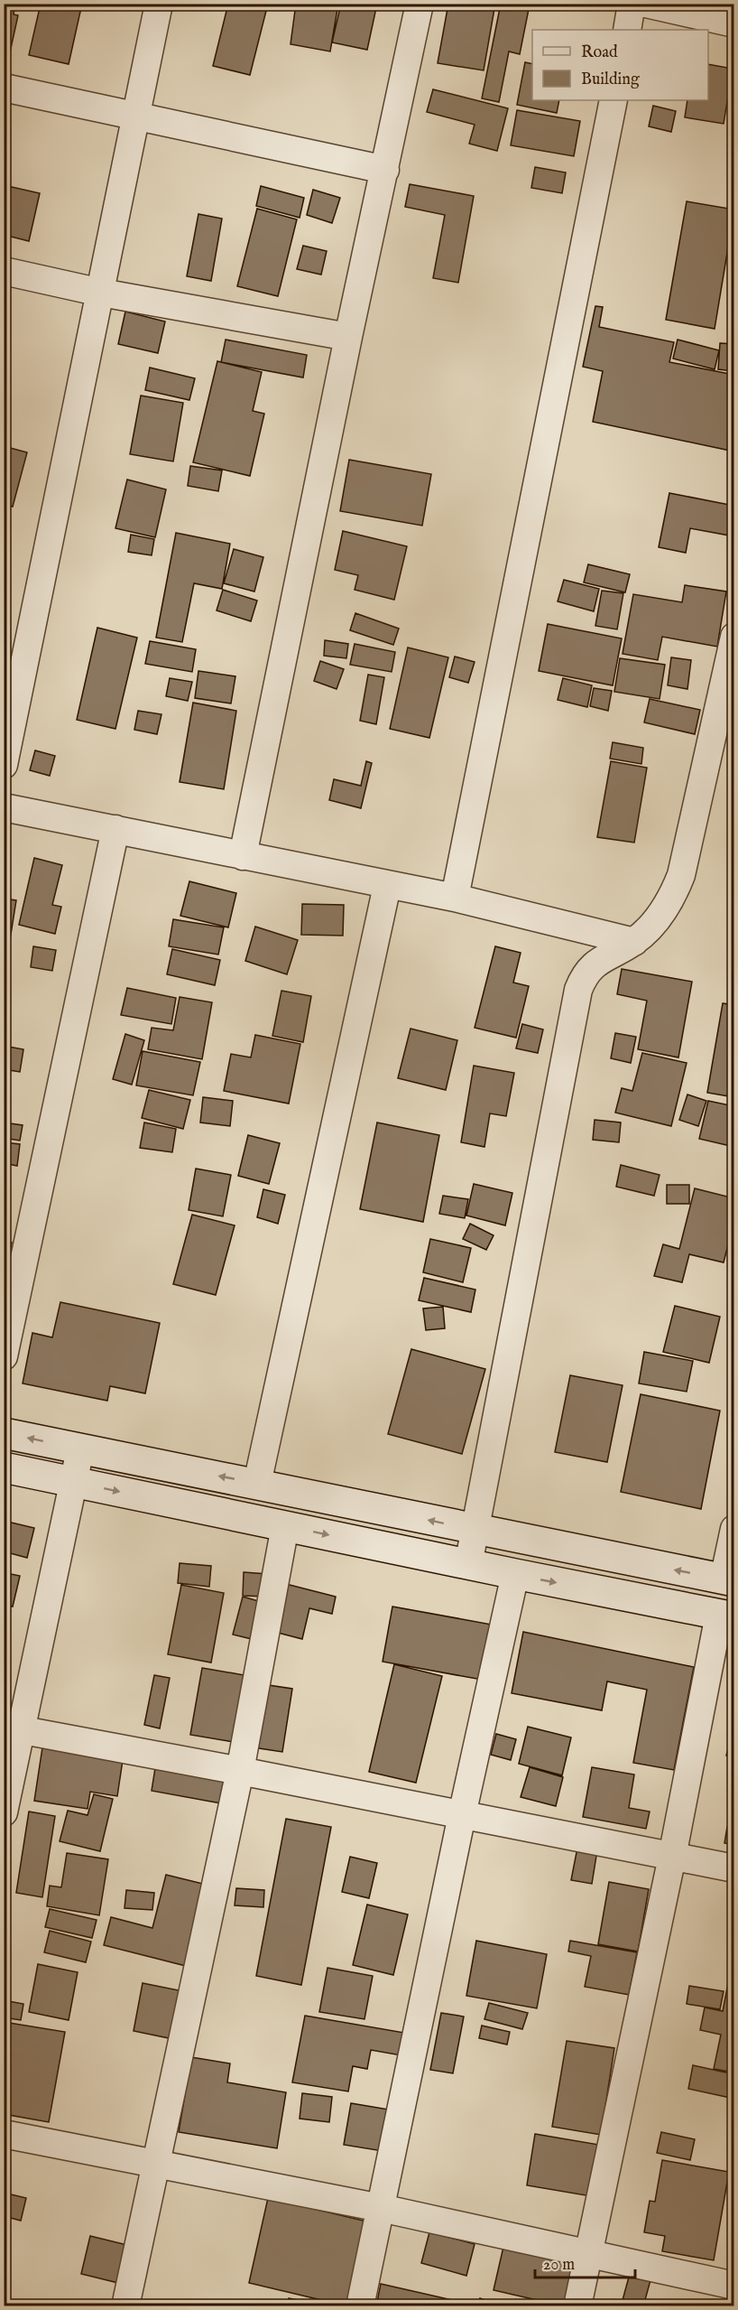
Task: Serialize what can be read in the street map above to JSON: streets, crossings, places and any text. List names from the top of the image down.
{
  "legend": ["Road", "Building"],
  "scale_bar": "20 m"
}
